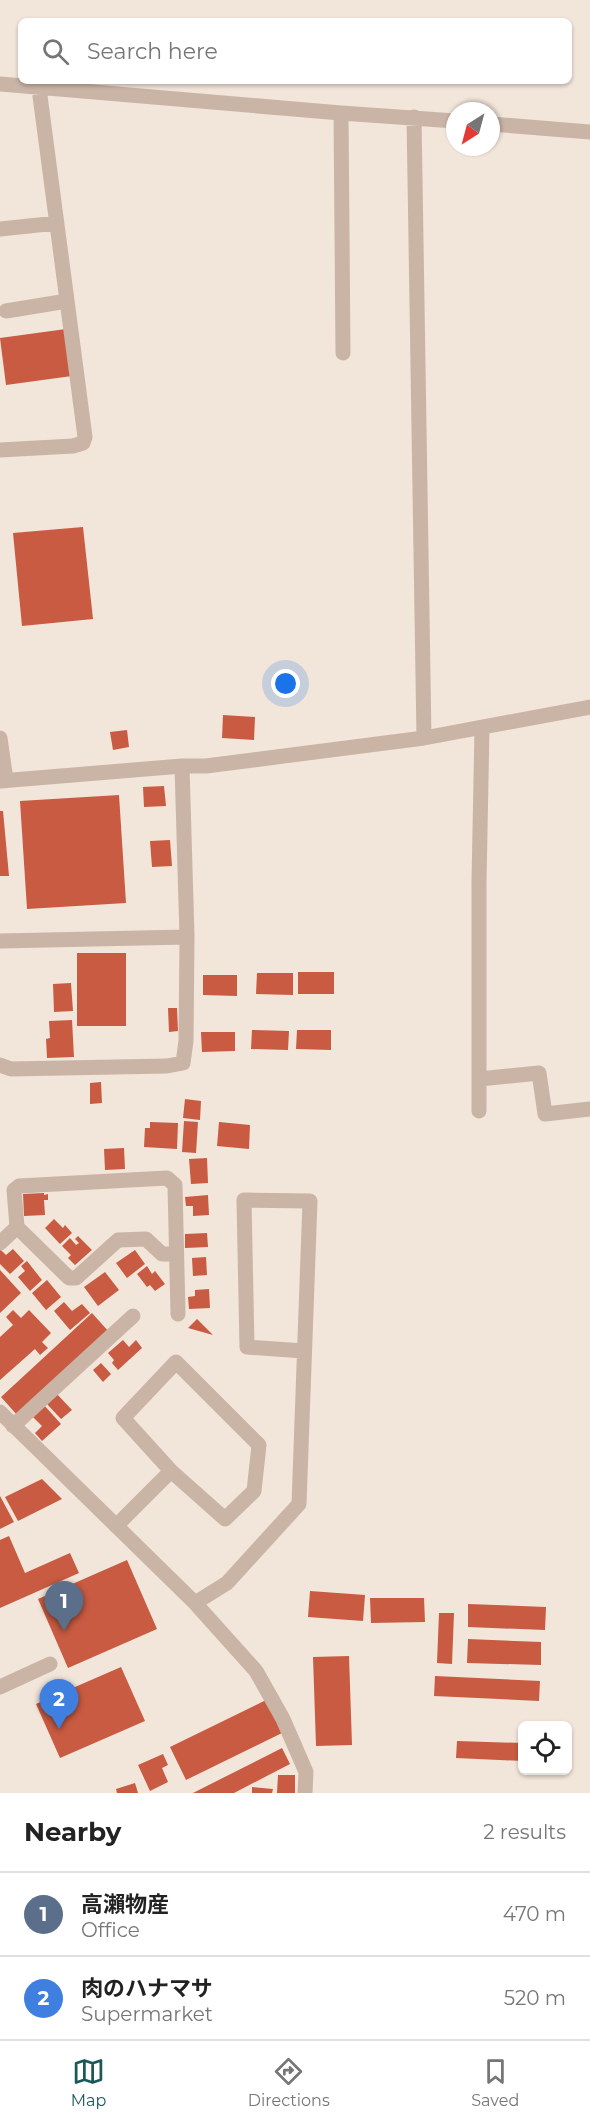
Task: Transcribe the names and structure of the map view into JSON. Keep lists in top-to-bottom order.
{
  "north": "bottom left",
  "page": {
    "search": "Search here",
    "pins": ["1", "2"],
    "heading": ["Nearby", "2 results"],
    "list": [
      {
        "mark": "1",
        "name": "高瀨物産",
        "note": "Office",
        "value": "470 m"
      },
      {
        "mark": "2",
        "name": "肉のハナマサ",
        "note": "Supermarket",
        "value": "520 m"
      }
    ],
    "nav": ["Map", "Directions", "Saved"]
  }
}
